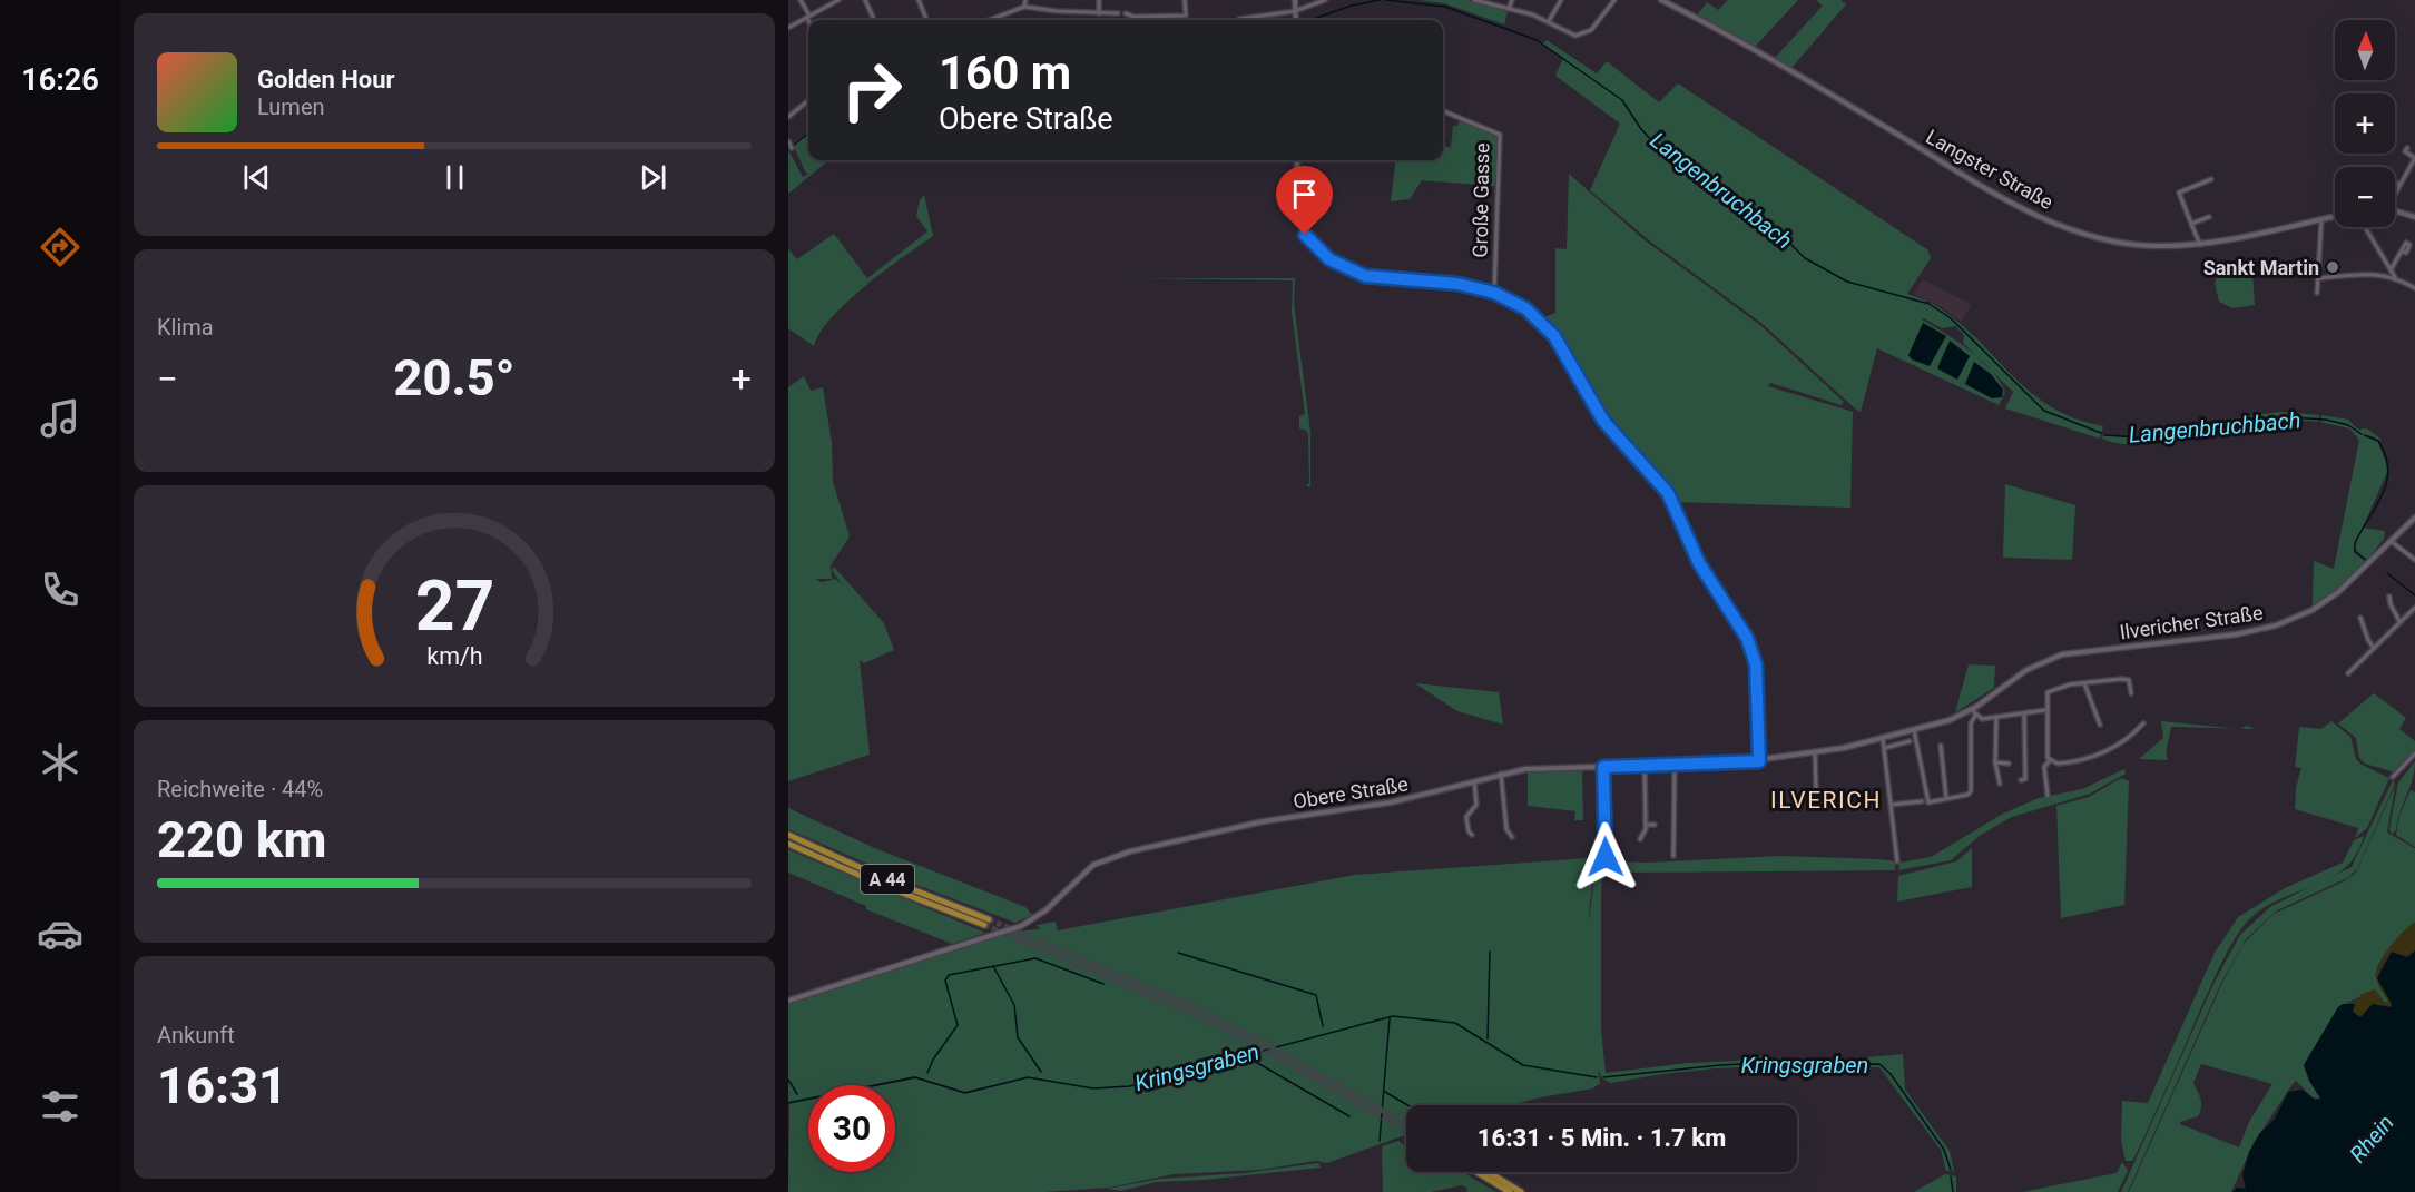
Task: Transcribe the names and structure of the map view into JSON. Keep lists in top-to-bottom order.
{
  "streets": {
    "highway": ["A 44"],
    "street": [
      "Langster Straße",
      "Große Gasse",
      "Ilvericher Straße",
      "Obere Straße"
    ]
  },
  "crossings": [
    ["Ilvericher Straße", "Obere Straße"]
  ],
  "districts": ["ILVERICH"],
  "water": ["Langenbruchbach", "Kringsgraben", "Rhein"],
  "places": ["Sankt Martin"],
  "north": "top",
  "page": {
    "tabs": "16:26",
    "map_buttons": ["+", "−"],
    "turn": ["160 m", "Obere Straße"],
    "song": ["Golden Hour", "Lumen"],
    "tile": [
      "Klima",
      ["Reichweite · 44%", "220 km"],
      ["Ankunft", "16:31"]
    ],
    "heat": ["−", "20.5°", "+"],
    "limit": "30",
    "trip": "16:31 · 5 Min. · 1.7 km",
    "gauge": ["27", "km/h"]
  }
}
